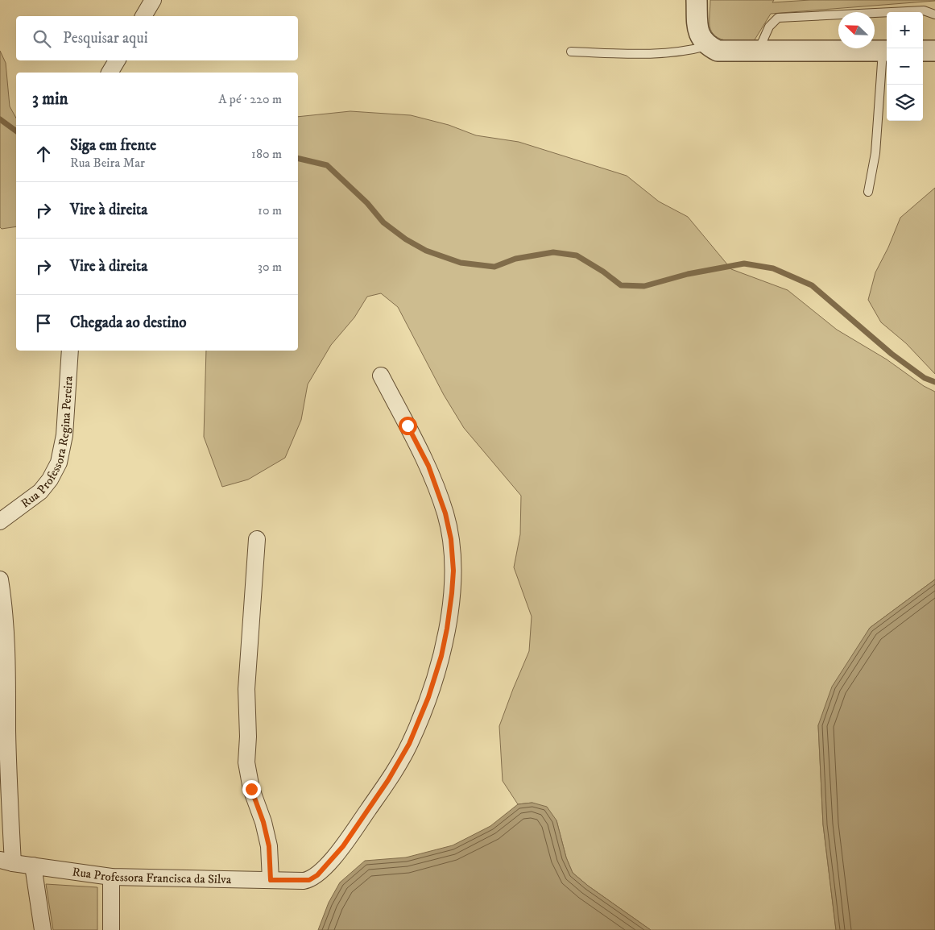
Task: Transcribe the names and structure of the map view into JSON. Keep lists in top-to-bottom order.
{
  "streets": {
    "street": ["Rua Professora Regina Pereira", "Rua Professora Francisca da Silva"]
  },
  "north": "top left",
  "page": {
    "map_buttons": ["+", "−"],
    "search": "Pesquisar aqui",
    "heading": ["3 min", "A pé · 220 m"],
    "list": [
      ["Siga em frente", "Rua Beira Mar", "180 m"],
      ["Vire à direita", "10 m"],
      ["Vire à direita", "30 m"],
      "Chegada ao destino"
    ]
  }
}
